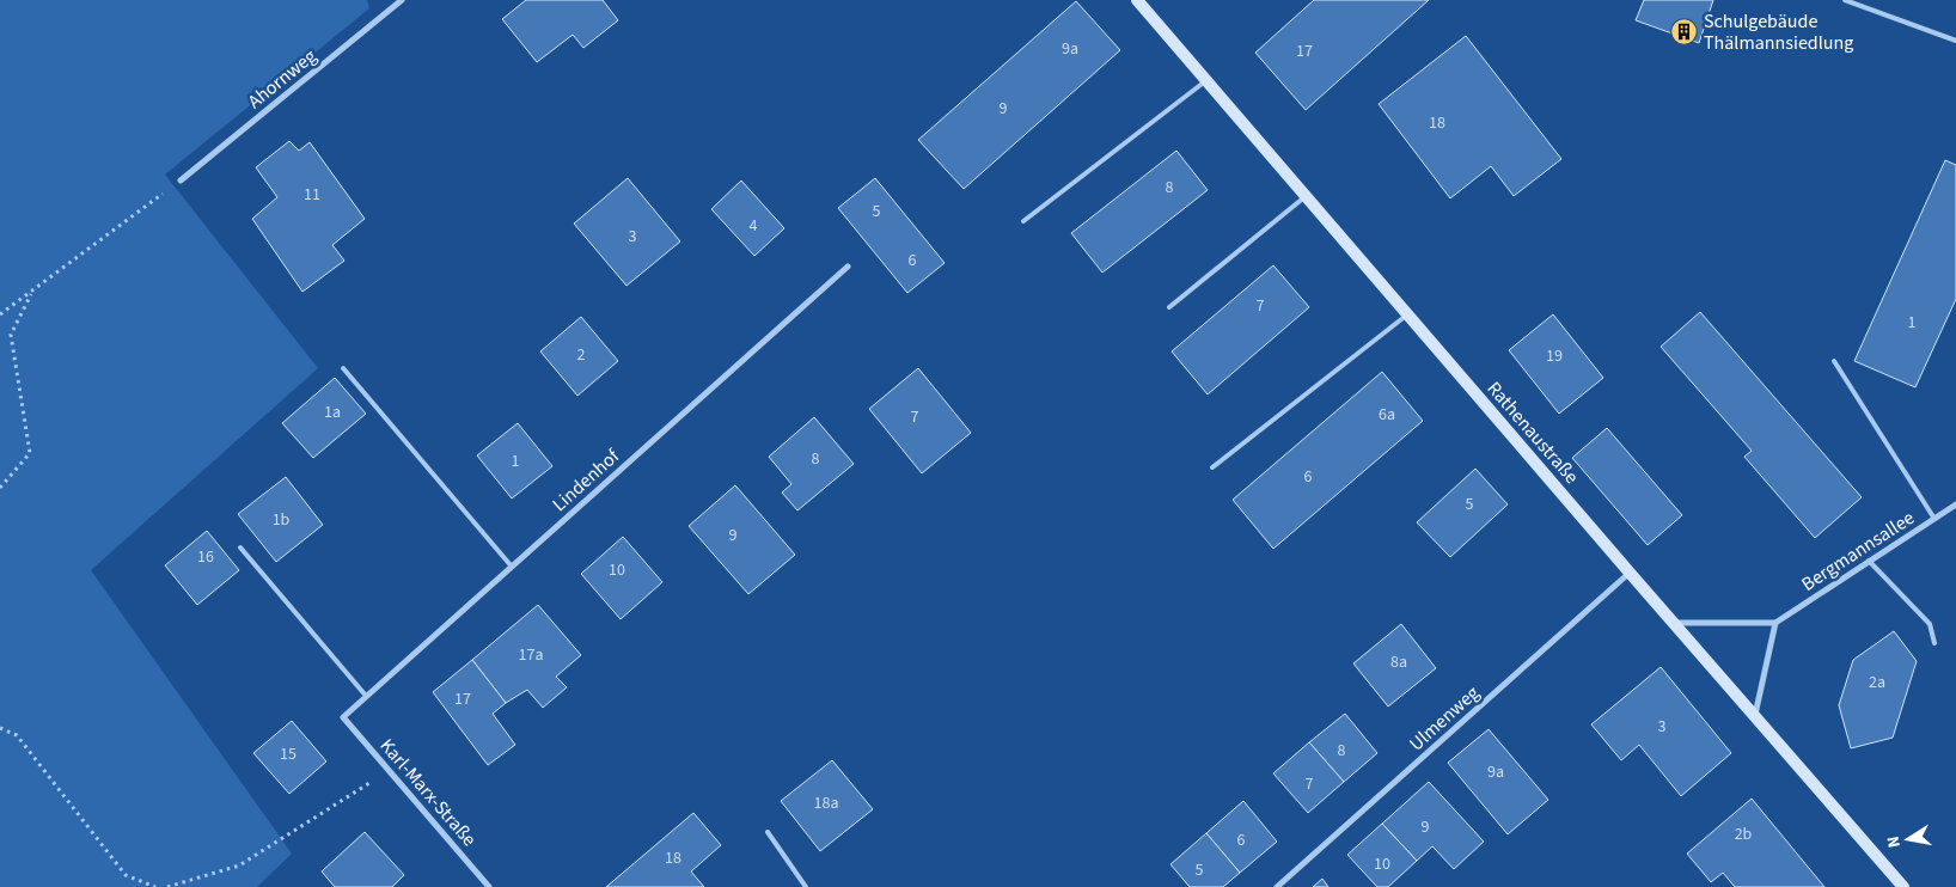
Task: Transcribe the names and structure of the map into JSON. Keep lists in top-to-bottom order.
{
  "streets": {
    "main road": ["Rathenaustraße"],
    "street": [
      "Ahornweg",
      "Lindenhof",
      "Bergmannsallee",
      "Ulmenweg",
      "Karl-Marx-Straße"
    ]
  },
  "crossings": [
    ["Rathenaustraße", "Ulmenweg"],
    ["Lindenhof", "Karl-Marx-Straße"]
  ],
  "places": {
    "building": ["Schulgebäude Thälmannsiedlung"]
  },
  "house_numbers": [
    "9a",
    "17",
    "9",
    "18",
    "8",
    "11",
    "5",
    "4",
    "3",
    "6",
    "7",
    "1",
    "2",
    "19",
    "1a",
    "6a",
    "7",
    "8",
    "1",
    "6",
    "5",
    "1b",
    "9",
    "16",
    "10",
    "17a",
    "8a",
    "2a",
    "17",
    "3",
    "8",
    "15",
    "9a",
    "7",
    "18a",
    "9",
    "2b",
    "6",
    "18",
    "10",
    "5"
  ],
  "north": "left"
}
